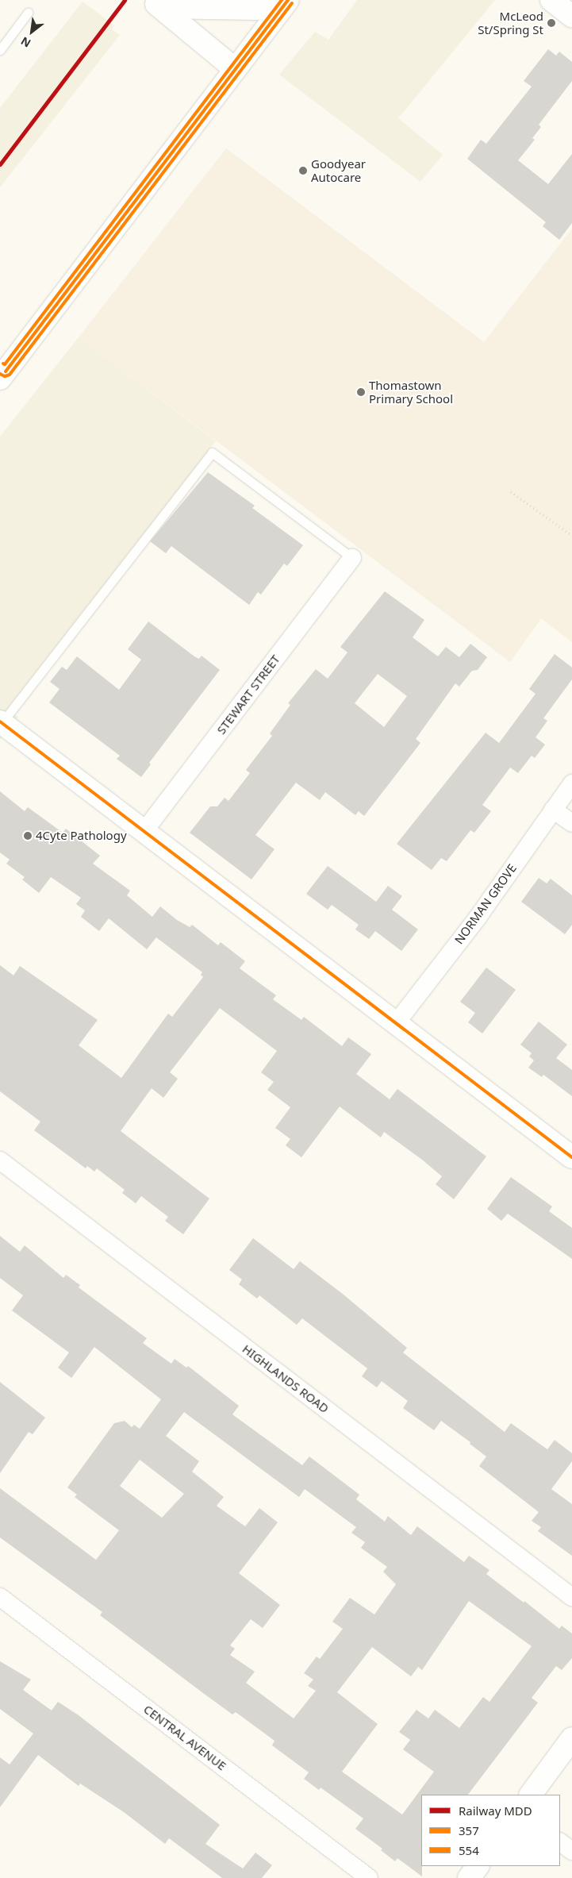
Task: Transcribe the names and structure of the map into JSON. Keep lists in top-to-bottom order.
{
  "streets": {
    "street": [
      "STEWART STREET",
      "NORMAN GROVE",
      "HIGHLANDS ROAD",
      "CENTRAL AVENUE"
    ]
  },
  "places": [
    "McLeod St/Spring St",
    "Goodyear Autocare",
    "Thomastown Primary School",
    "4Cyte Pathology"
  ],
  "lines": ["rail line MDD", "transit line 357", "transit line 554"],
  "legend": ["Railway MDD", "357", "554"],
  "north": "bottom left"
}
